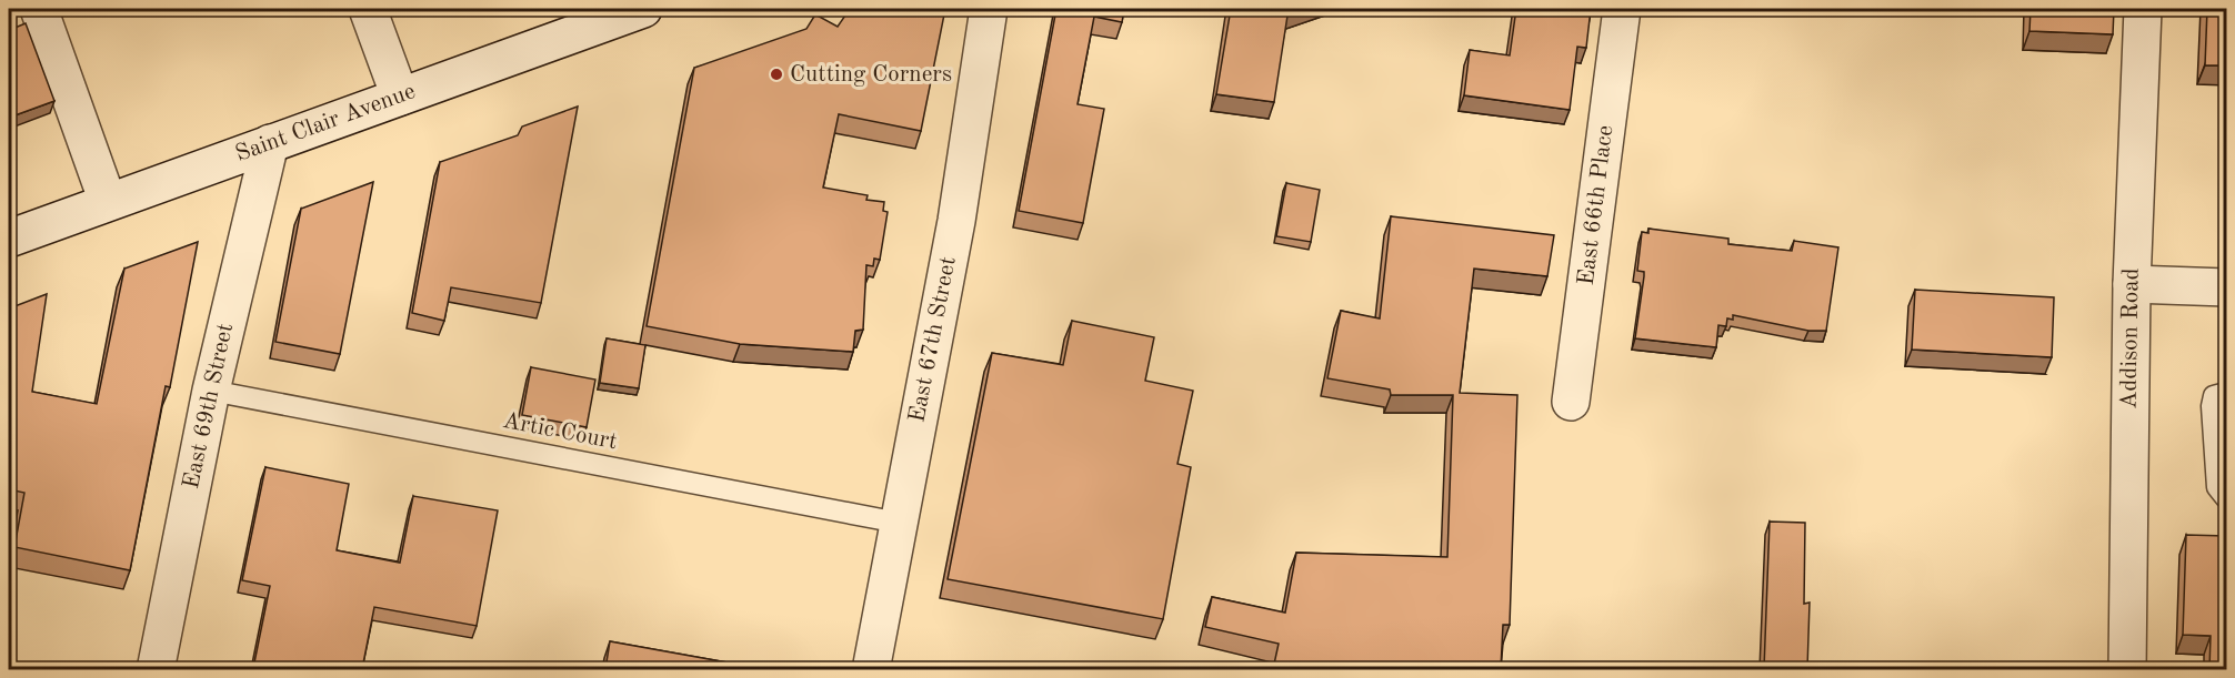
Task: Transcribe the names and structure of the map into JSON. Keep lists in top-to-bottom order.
{
  "streets": {
    "street": [
      "Saint Clair Avenue",
      "East 66th Place",
      "Addison Road",
      "East 67th Street",
      "East 69th Street"
    ],
    "lane": ["Artic Court"]
  },
  "crossings": [
    ["Saint Clair Avenue", "East 69th Street"],
    ["East 67th Street", "Artic Court"],
    ["East 69th Street", "Artic Court"]
  ],
  "places": ["Cutting Corners"]
}
